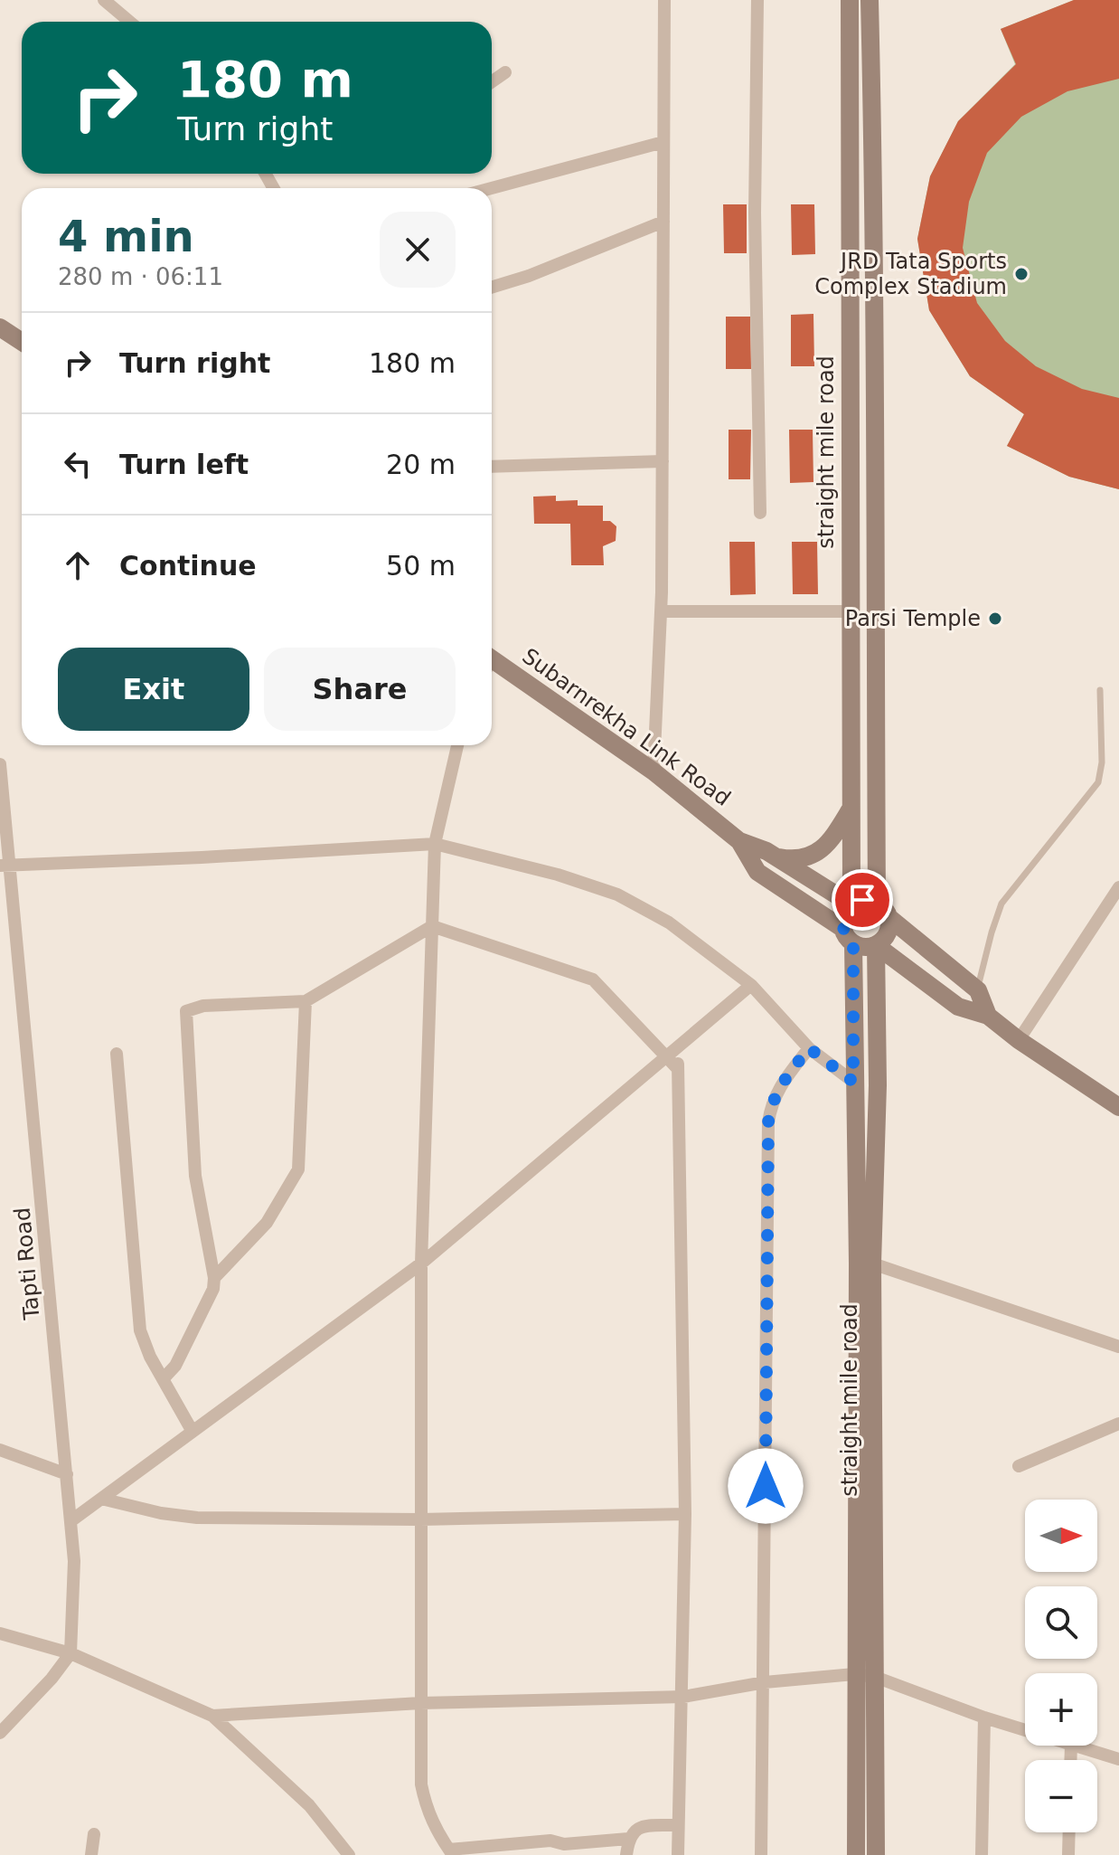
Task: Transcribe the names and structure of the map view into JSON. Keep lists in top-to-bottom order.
{
  "streets": {
    "street": ["straight mile road", "Subarnrekha Link Road", "Tapti Road"]
  },
  "crossings": [
    ["straight mile road", "Subarnrekha Link Road"]
  ],
  "places": ["JRD Tata Sports Complex Stadium", "Parsi Temple"],
  "north": "right",
  "page": {
    "turn": ["180 m", "Turn right"],
    "heading": ["4 min", "280 m · 06:11"],
    "list": [
      {
        "name": "Turn right",
        "value": "180 m"
      },
      {
        "name": "Turn left",
        "value": "20 m"
      },
      {
        "name": "Continue",
        "value": "50 m"
      }
    ],
    "buttons": ["Exit", "Share"],
    "map_buttons": ["+", "−"]
  }
}
